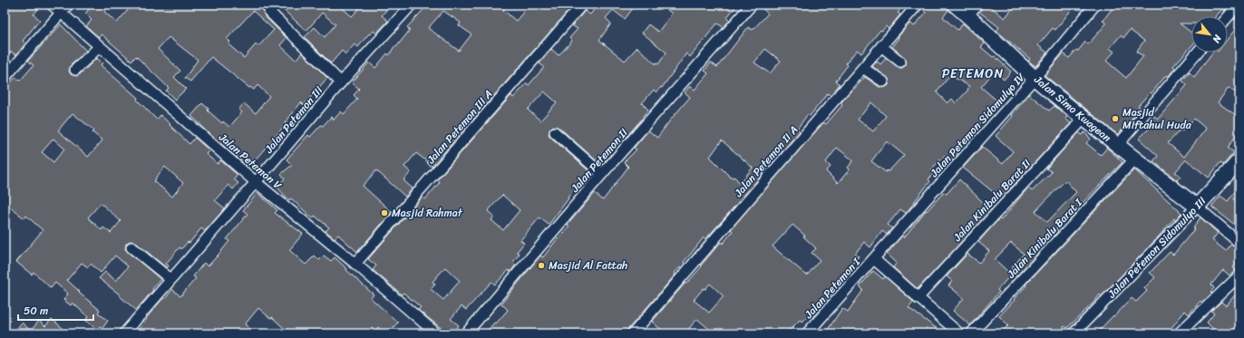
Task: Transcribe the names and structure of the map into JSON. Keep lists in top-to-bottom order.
{
  "streets": {
    "street": [
      "Jalan Simo Kwagean",
      "Jalan Petemon III",
      "Jalan Petemon Sidomulyo IV",
      "Jalan Petemon III A",
      "Jalan Petemon II",
      "Jalan Petemon V",
      "Jalan Petemon II A",
      "Jalan Kinibalu Barat II",
      "Jalan Kinibalu Barat I",
      "Jalan Petemon Sidomulyo III",
      "Jalan Petemon I"
    ]
  },
  "crossings": [
    ["Jalan Simo Kwagean", "Jalan Petemon Sidomulyo IV"],
    ["Jalan Simo Kwagean", "Jalan Kinibalu Barat II"],
    ["Jalan Simo Kwagean", "Jalan Kinibalu Barat I"],
    ["Jalan Simo Kwagean", "Jalan Petemon Sidomulyo III"],
    ["Jalan Petemon III", "Jalan Petemon V"],
    ["Jalan Petemon Sidomulyo IV", "Jalan Petemon I"],
    ["Jalan Petemon III A", "Jalan Petemon V"]
  ],
  "districts": ["PETEMON"],
  "places": ["Masjid Miftahul Huda", "Masjid Rahmat", "Masjid Al Fattah"],
  "scale_bar": "50 m",
  "north": "bottom right"
}
